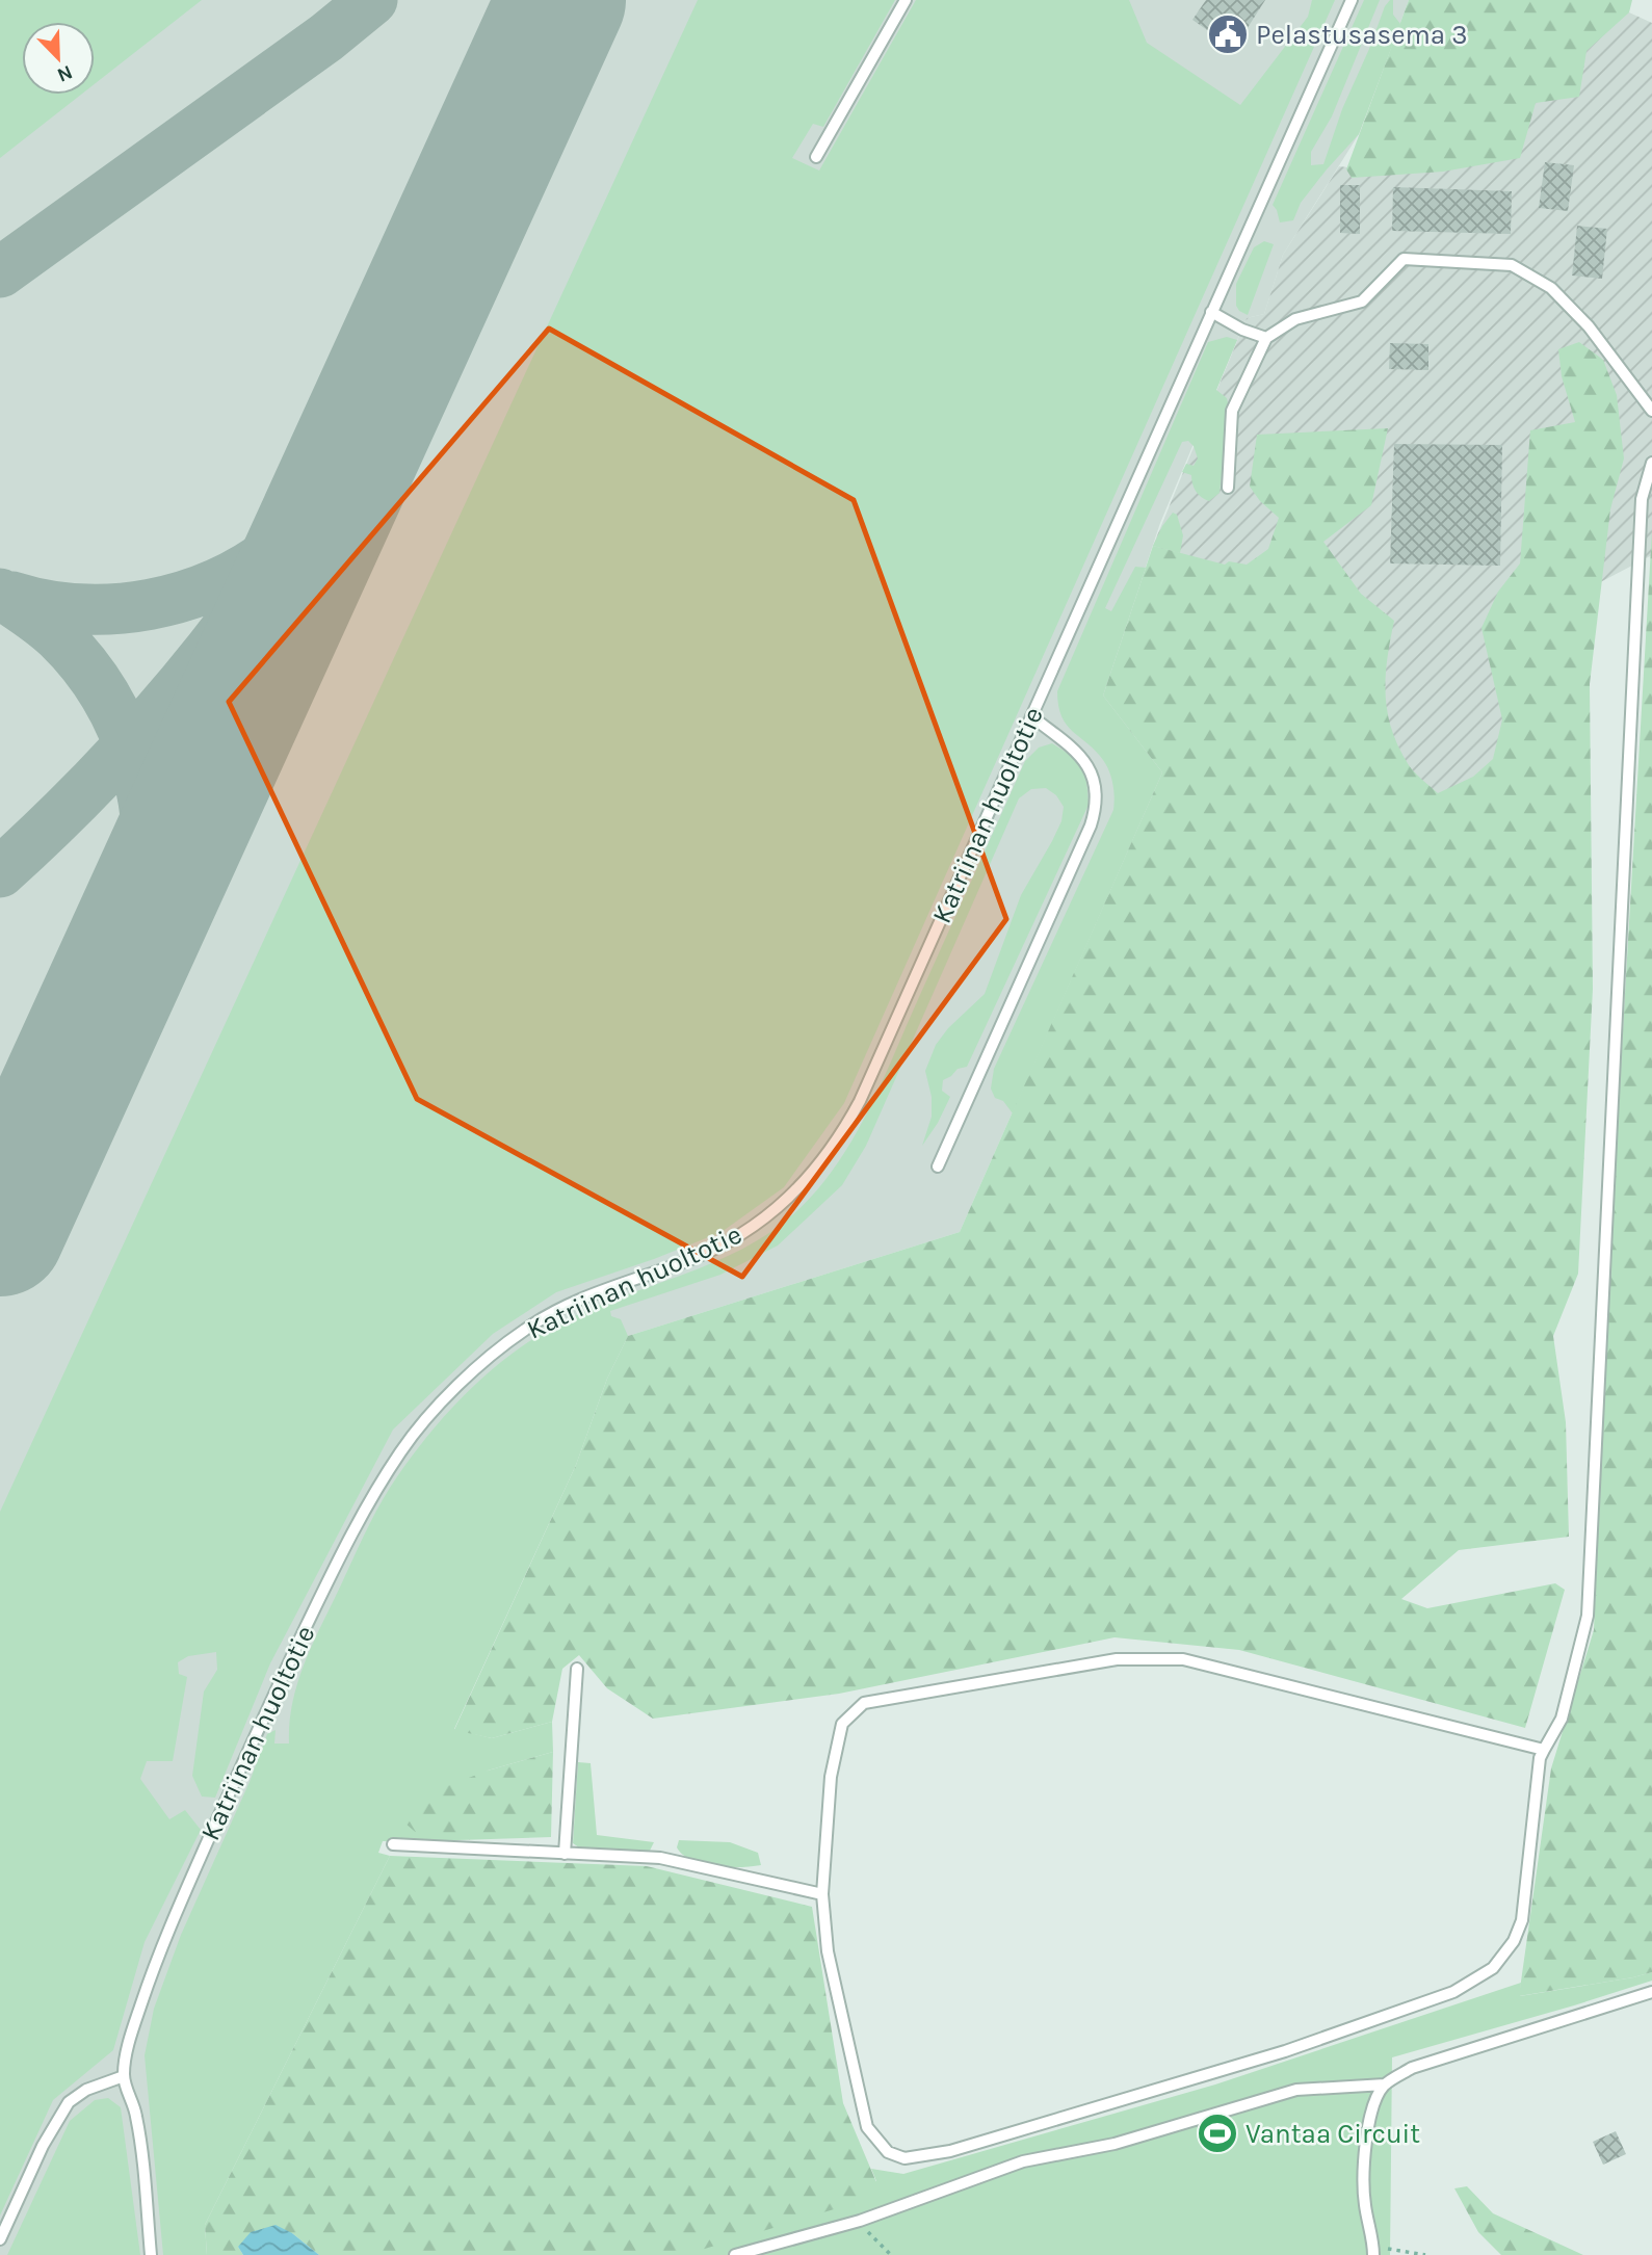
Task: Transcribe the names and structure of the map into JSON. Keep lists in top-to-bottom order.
{
  "streets": {
    "lane": ["Katriinan huoltotie"]
  },
  "places": {
    "public building": ["Pelastusasema 3"],
    "sports": ["Vantaa Circuit"]
  },
  "north": "bottom right"
}
